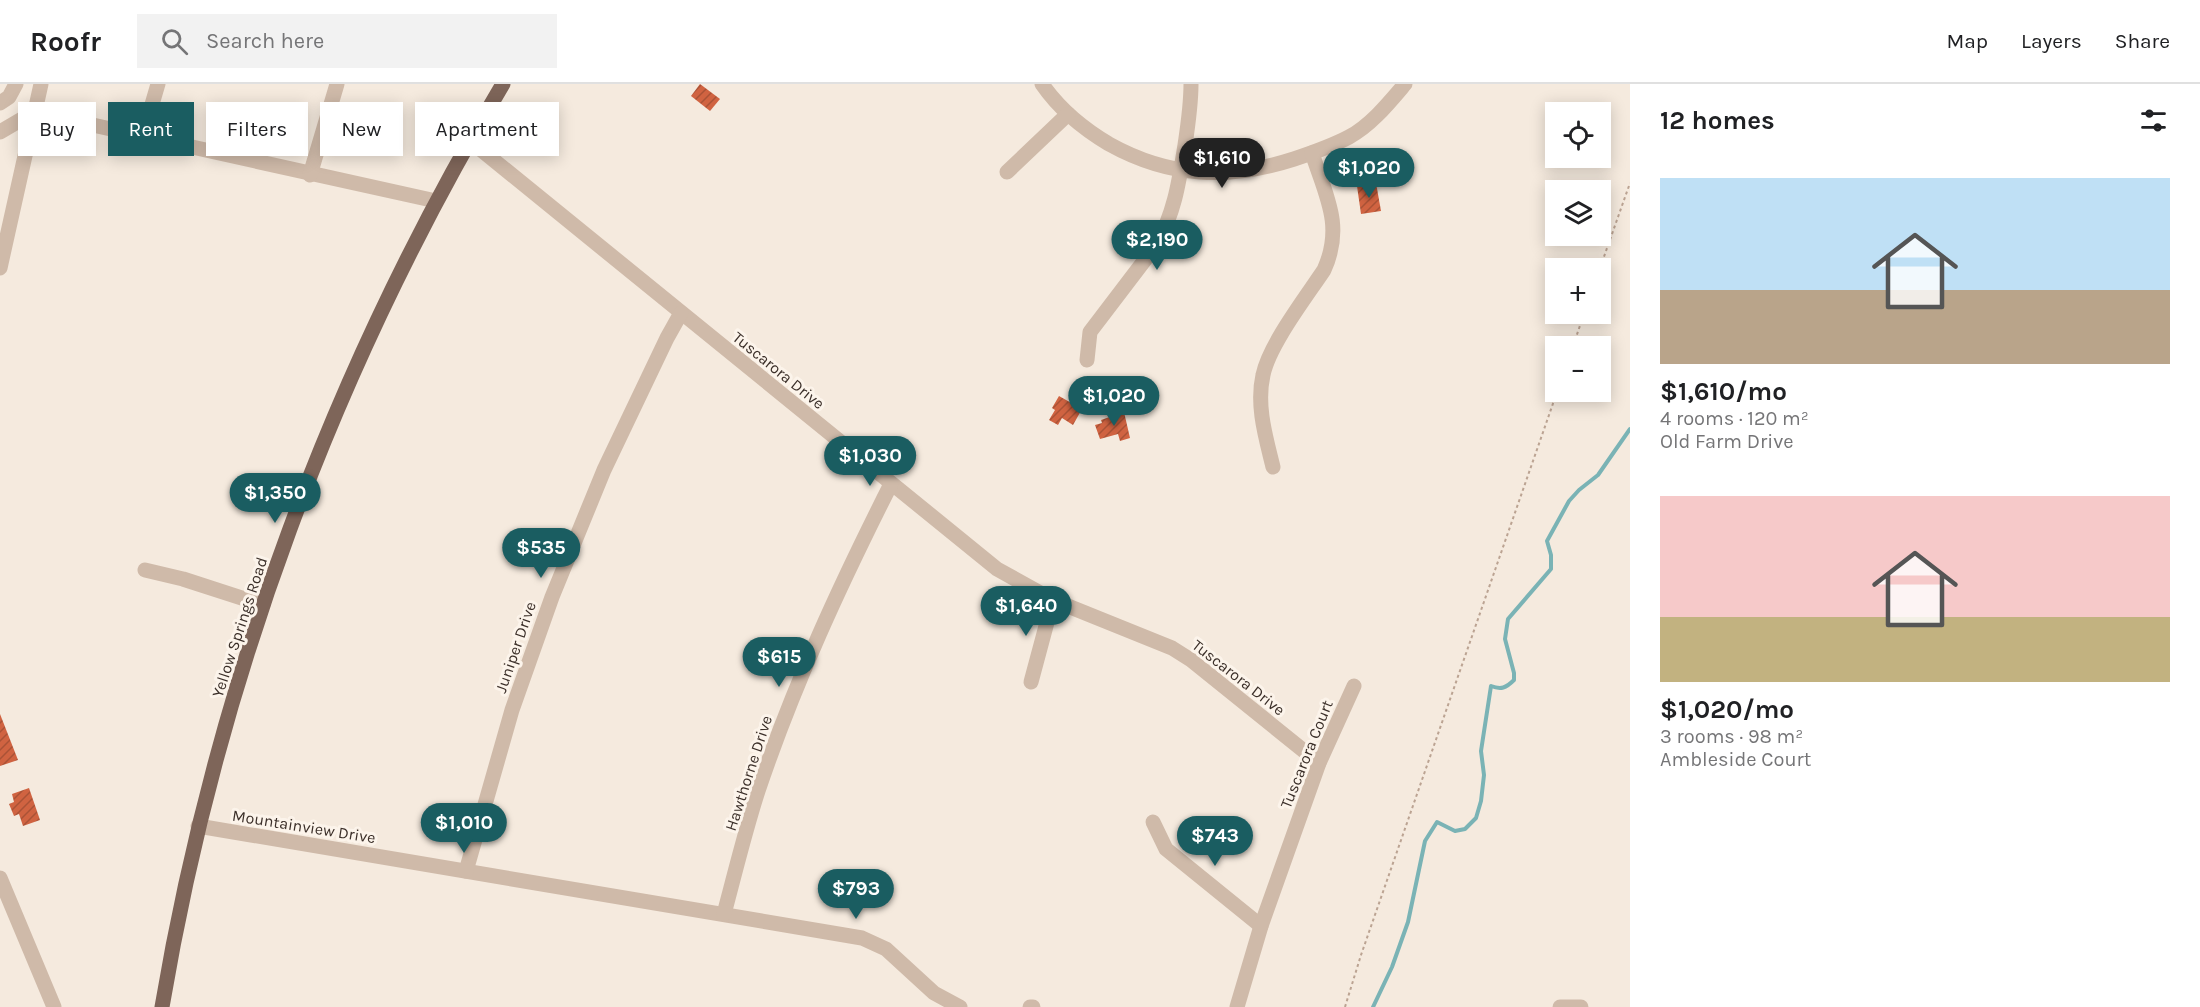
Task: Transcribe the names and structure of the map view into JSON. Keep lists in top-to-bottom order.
{
  "streets": {
    "main road": ["Yellow Springs Road"],
    "street": [
      "Tuscarora Drive",
      "Juniper Drive",
      "Tuscarora Court",
      "Hawthorne Drive",
      "Mountainview Drive"
    ]
  },
  "crossings": [
    ["Tuscarora Drive", "Juniper Drive"],
    ["Tuscarora Drive", "Tuscarora Court"],
    ["Tuscarora Drive", "Hawthorne Drive"],
    ["Yellow Springs Road", "Mountainview Drive"],
    ["Juniper Drive", "Mountainview Drive"],
    ["Hawthorne Drive", "Mountainview Drive"]
  ],
  "page": {
    "header": "Roofr",
    "search": "Search here",
    "nav": ["Map", "Layers", "Share"],
    "heading": "12 homes",
    "map_buttons": ["+", "−"],
    "chip": [
      "Buy",
      "Rent",
      "Filters",
      "New",
      "Apartment"
    ],
    "price": [
      "$1,610",
      "$1,020",
      "$2,190",
      "$1,020",
      "$1,030",
      "$1,350",
      "$535",
      "$1,640",
      "$615",
      "$1,010",
      "$743",
      "$793"
    ],
    "list": [
      {
        "name": "$1,610/mo",
        "note": "4 rooms · 120 m² · Old Farm Drive"
      },
      {
        "name": "$1,020/mo",
        "note": "3 rooms · 98 m² · Ambleside Court"
      }
    ]
  }
}
